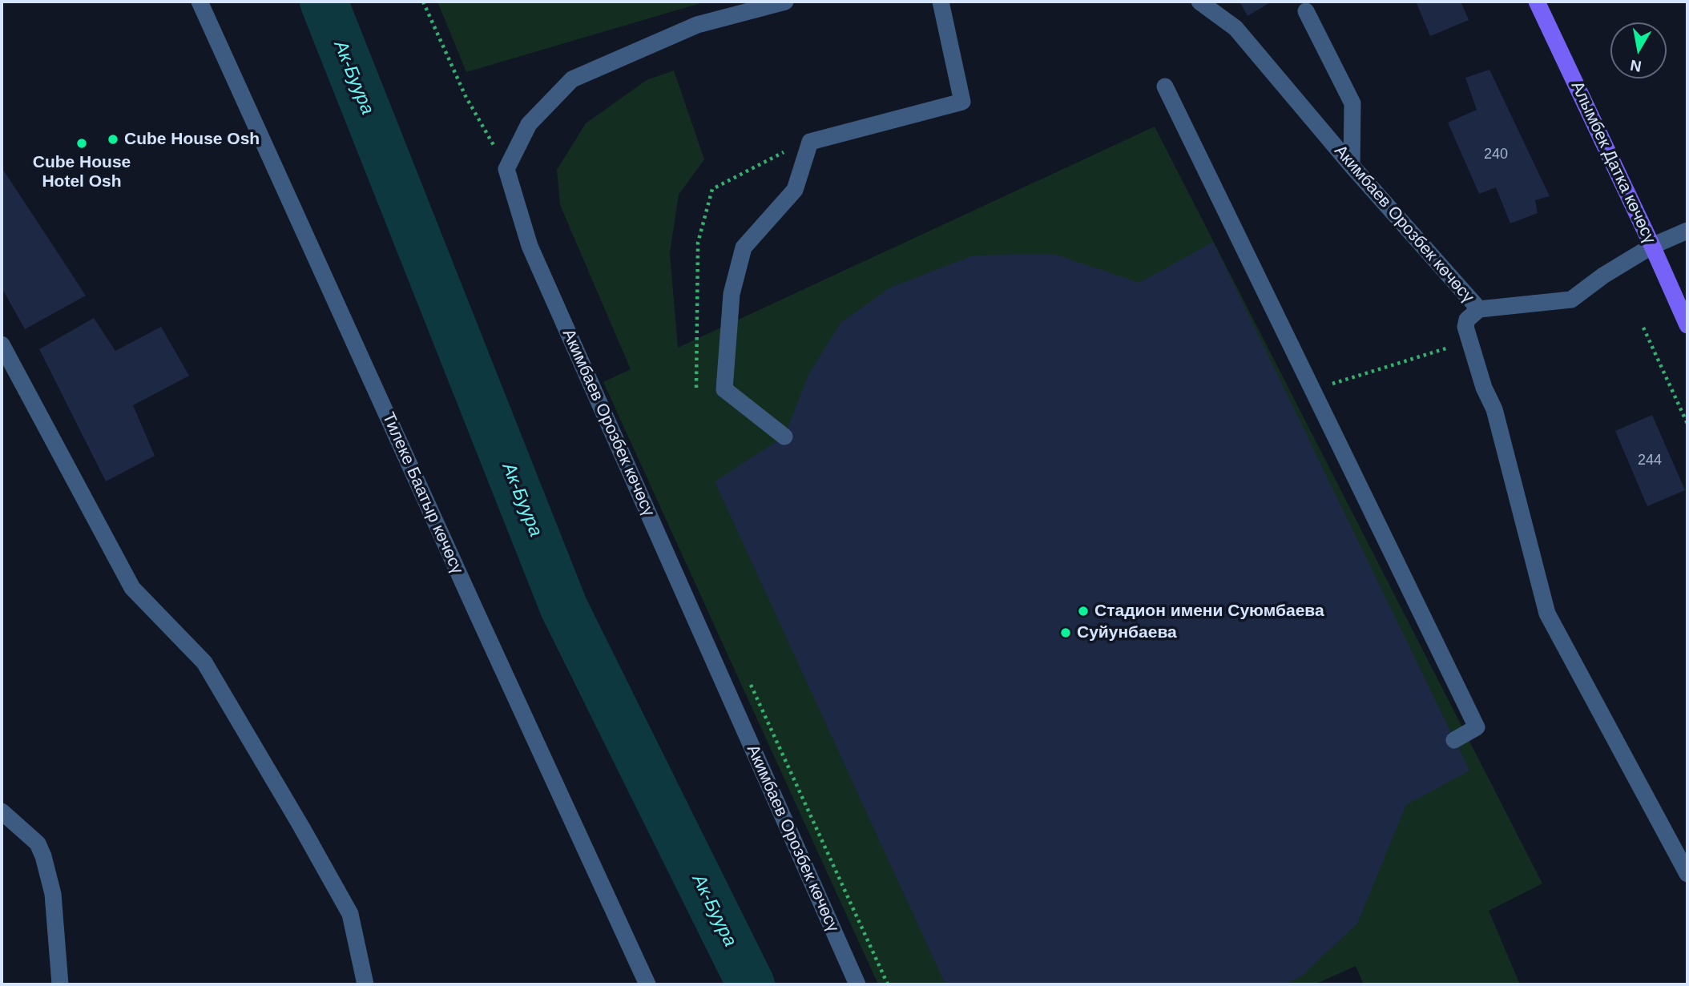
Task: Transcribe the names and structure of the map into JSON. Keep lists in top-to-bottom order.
{
  "streets": {
    "main road": ["Алымбек Датка көчөсү"],
    "street": ["Акимбаев Орозбек көчөсү", "Тилеке Баатыр көчөсү"]
  },
  "crossings": [
    ["Алымбек Датка көчөсү", "Акимбаев Орозбек көчөсү"]
  ],
  "water": ["Ак-Буура"],
  "places": [
    "Cube House Osh",
    "Cube House Hotel Osh",
    "Стадион имени Суюмбаева",
    "Суйунбаева"
  ],
  "house_numbers": ["240", "244"],
  "north": "bottom"
}
